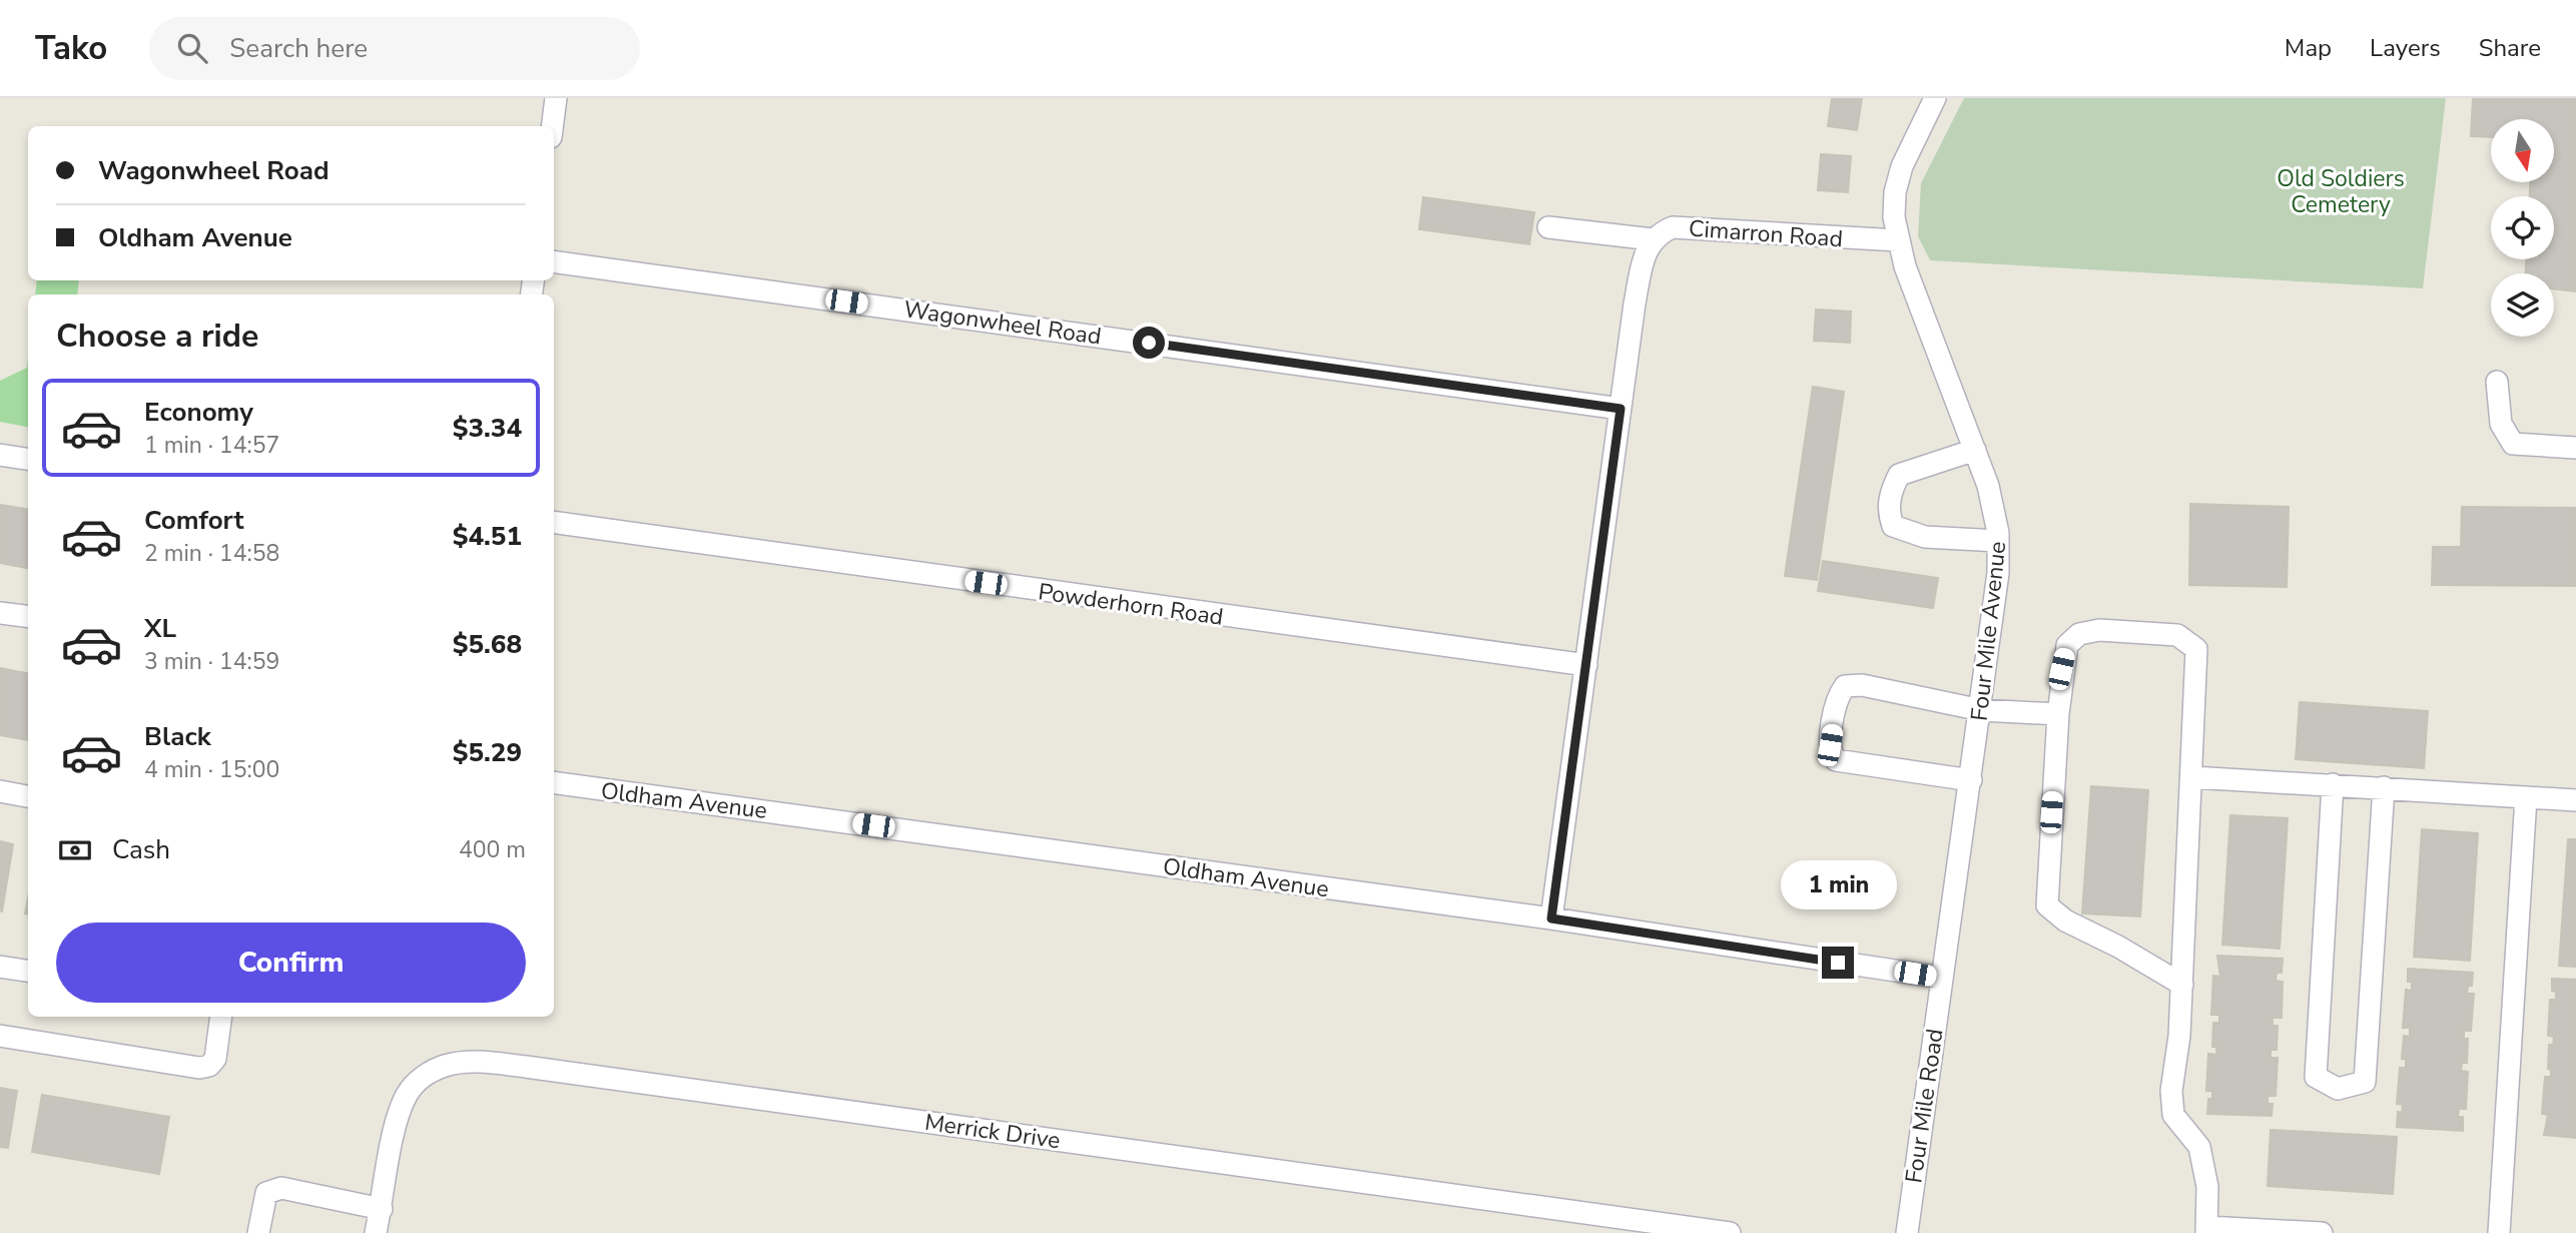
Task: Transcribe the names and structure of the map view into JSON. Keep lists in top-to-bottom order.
{
  "streets": {
    "street": [
      "Cimarron Road",
      "Wagonwheel Road",
      "Powderhorn Road",
      "Four Mile Avenue",
      "Oldham Avenue",
      "Four Mile Road",
      "Merrick Drive"
    ]
  },
  "crossings": [
    ["Cimarron Road", "Four Mile Avenue"],
    ["Four Mile Avenue", "Oldham Avenue"],
    ["Four Mile Avenue", "Four Mile Road"],
    ["Oldham Avenue", "Four Mile Road"]
  ],
  "parks": ["Old Soldiers Cemetery"],
  "north": "bottom",
  "page": {
    "header": "Tako",
    "search": "Search here",
    "nav": ["Map", "Layers", "Share"],
    "banner": ["Wagonwheel Road", "Oldham Avenue"],
    "heading": "Choose a ride",
    "list": [
      {
        "name": "Economy",
        "note": "1 min · 14:57",
        "value": "$3.34"
      },
      {
        "name": "Comfort",
        "note": "2 min · 14:58",
        "value": "$4.51"
      },
      {
        "name": "XL",
        "note": "3 min · 14:59",
        "value": "$5.68"
      },
      {
        "name": "Black",
        "note": "4 min · 15:00",
        "value": "$5.29"
      }
    ],
    "pay": ["Cash", "400 m"],
    "bubble": "1 min",
    "buttons": "Confirm"
  }
}
